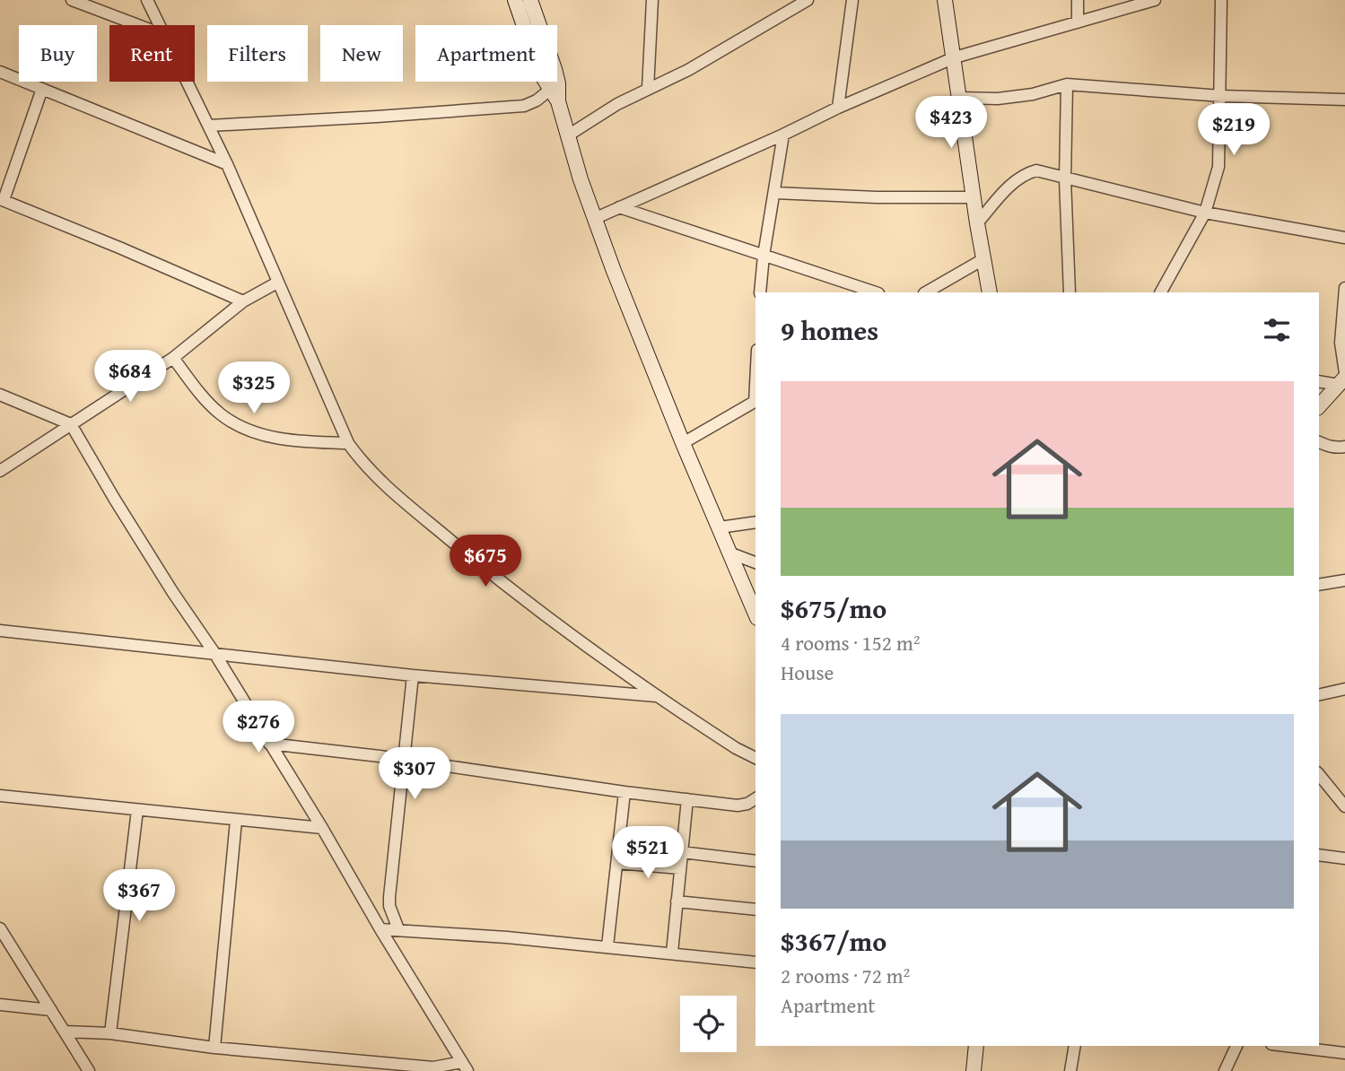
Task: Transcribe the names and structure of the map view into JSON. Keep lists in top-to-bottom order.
{
  "page": {
    "chip": [
      "Buy",
      "Rent",
      "Filters",
      "New",
      "Apartment"
    ],
    "price": [
      "$423",
      "$219",
      "$684",
      "$325",
      "$675",
      "$276",
      "$307",
      "$521",
      "$367"
    ],
    "heading": "9 homes",
    "list": [
      {
        "name": "$675/mo",
        "note": "4 rooms · 152 m² · House"
      },
      {
        "name": "$367/mo",
        "note": "2 rooms · 72 m² · Apartment"
      }
    ]
  }
}
